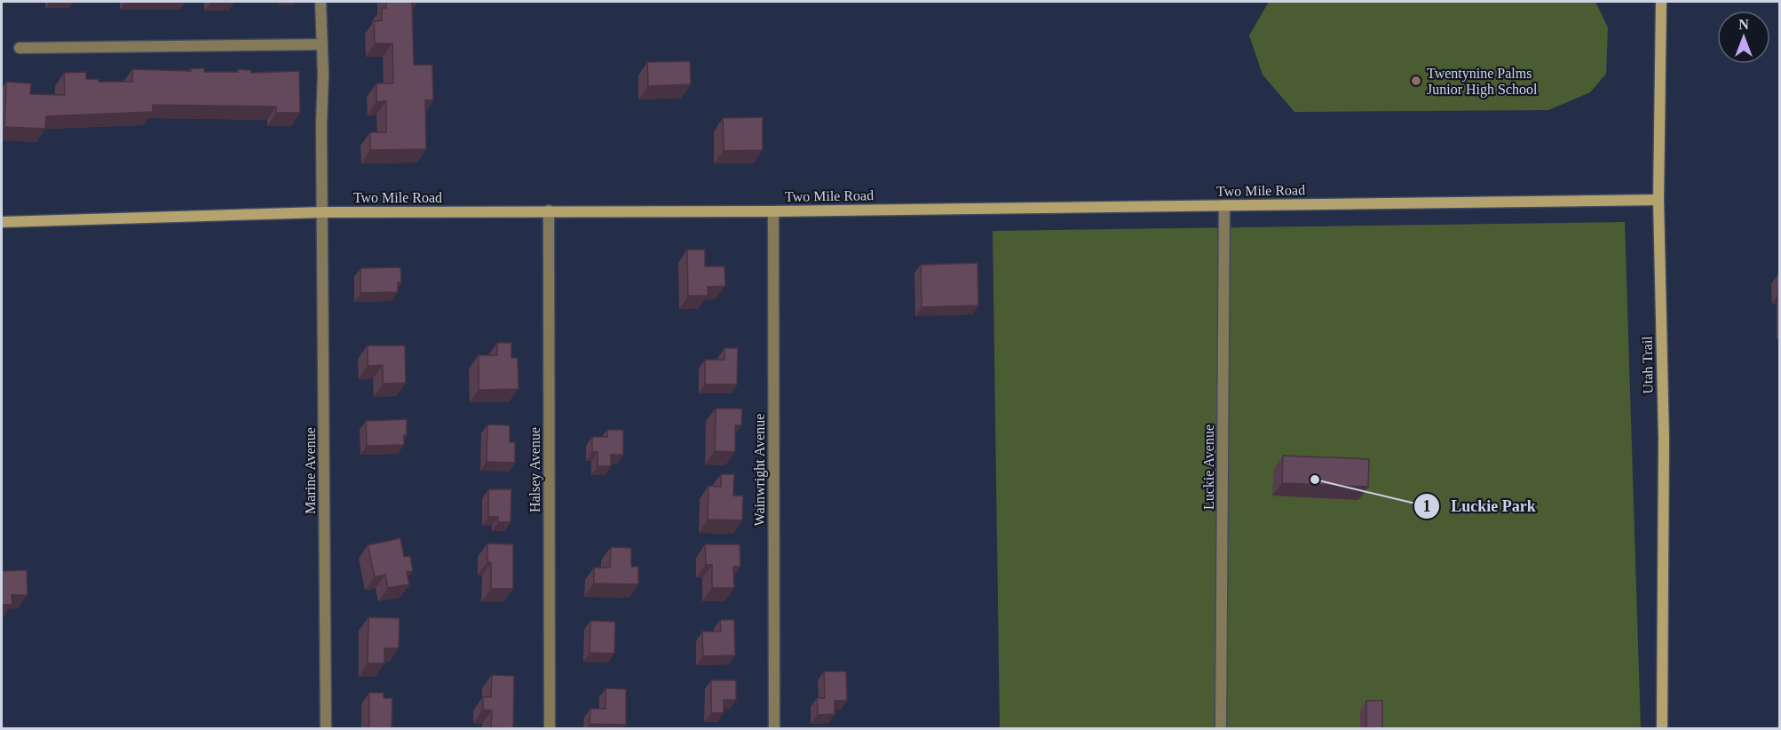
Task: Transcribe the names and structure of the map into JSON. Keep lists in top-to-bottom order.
{
  "streets": {
    "street": [
      "Two Mile Road",
      "Utah Trail",
      "Luckie Avenue",
      "Halsey Avenue",
      "Wainwright Avenue",
      "Marine Avenue"
    ]
  },
  "crossings": [
    ["Two Mile Road", "Utah Trail"],
    ["Two Mile Road", "Luckie Avenue"],
    ["Two Mile Road", "Halsey Avenue"],
    ["Two Mile Road", "Wainwright Avenue"],
    ["Two Mile Road", "Marine Avenue"]
  ],
  "places": ["Twentynine Palms Junior High School", "Luckie Park"],
  "north": "top"
}
